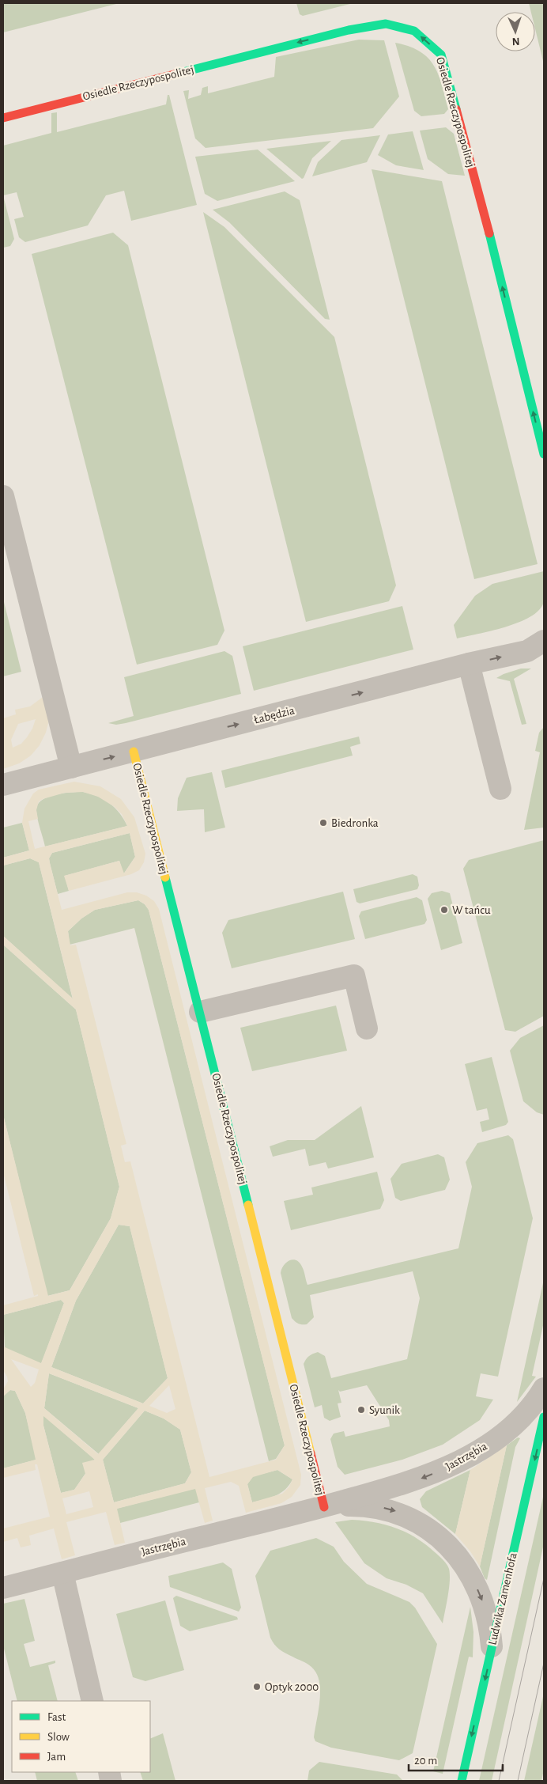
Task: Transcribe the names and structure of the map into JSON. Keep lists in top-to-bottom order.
{
  "streets": {
    "street": [
      "Osiedle Rzeczypospolitej",
      "Łabędzia",
      "Jastrzębia",
      "Ludwika Zamenhofa"
    ]
  },
  "crossings": [
    ["Osiedle Rzeczypospolitej", "Łabędzia"],
    ["Osiedle Rzeczypospolitej", "Jastrzębia"],
    ["Jastrzębia", "Ludwika Zamenhofa"]
  ],
  "one_way": ["Łabędzia", "Ludwika Zamenhofa"],
  "places": [
    "Biedronka",
    "W tańcu",
    "Syunik",
    "Optyk 2000"
  ],
  "legend": ["Fast", "Slow", "Jam"],
  "scale_bar": "20 m",
  "north": "bottom"
}
